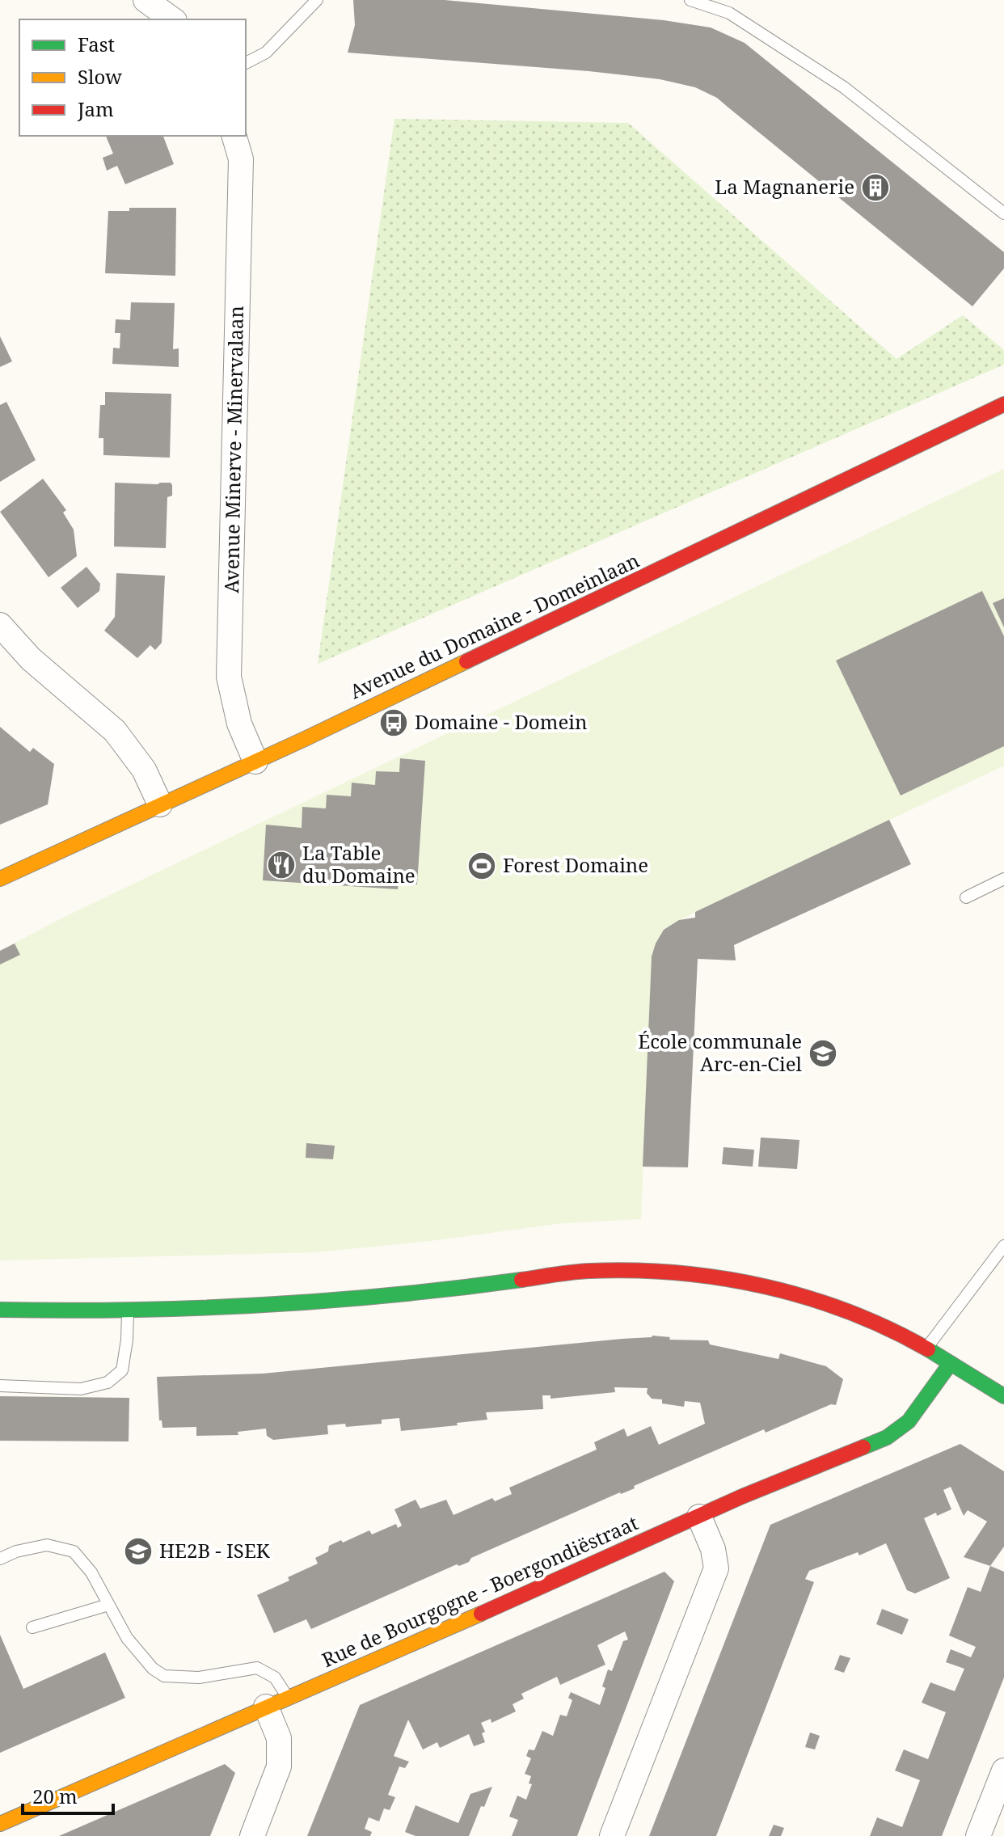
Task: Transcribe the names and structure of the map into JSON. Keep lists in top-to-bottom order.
{
  "streets": {
    "street": ["Avenue Minerve - Minervalaan", "Avenue du Domaine - Domeinlaan", "Rue de Bourgogne - Boergondiëstraat"]
  },
  "crossings": [
    ["Avenue Minerve - Minervalaan", "Avenue du Domaine - Domeinlaan"]
  ],
  "places": {
    "building": ["La Magnanerie"],
    "bus stop": ["Domaine - Domein"],
    "restaurant": ["La Table du Domaine"],
    "sports": ["Forest Domaine"],
    "school or university": ["École communale Arc-en-Ciel", "HE2B - ISEK"]
  },
  "legend": ["Fast", "Slow", "Jam"],
  "scale_bar": "20 m"
}
